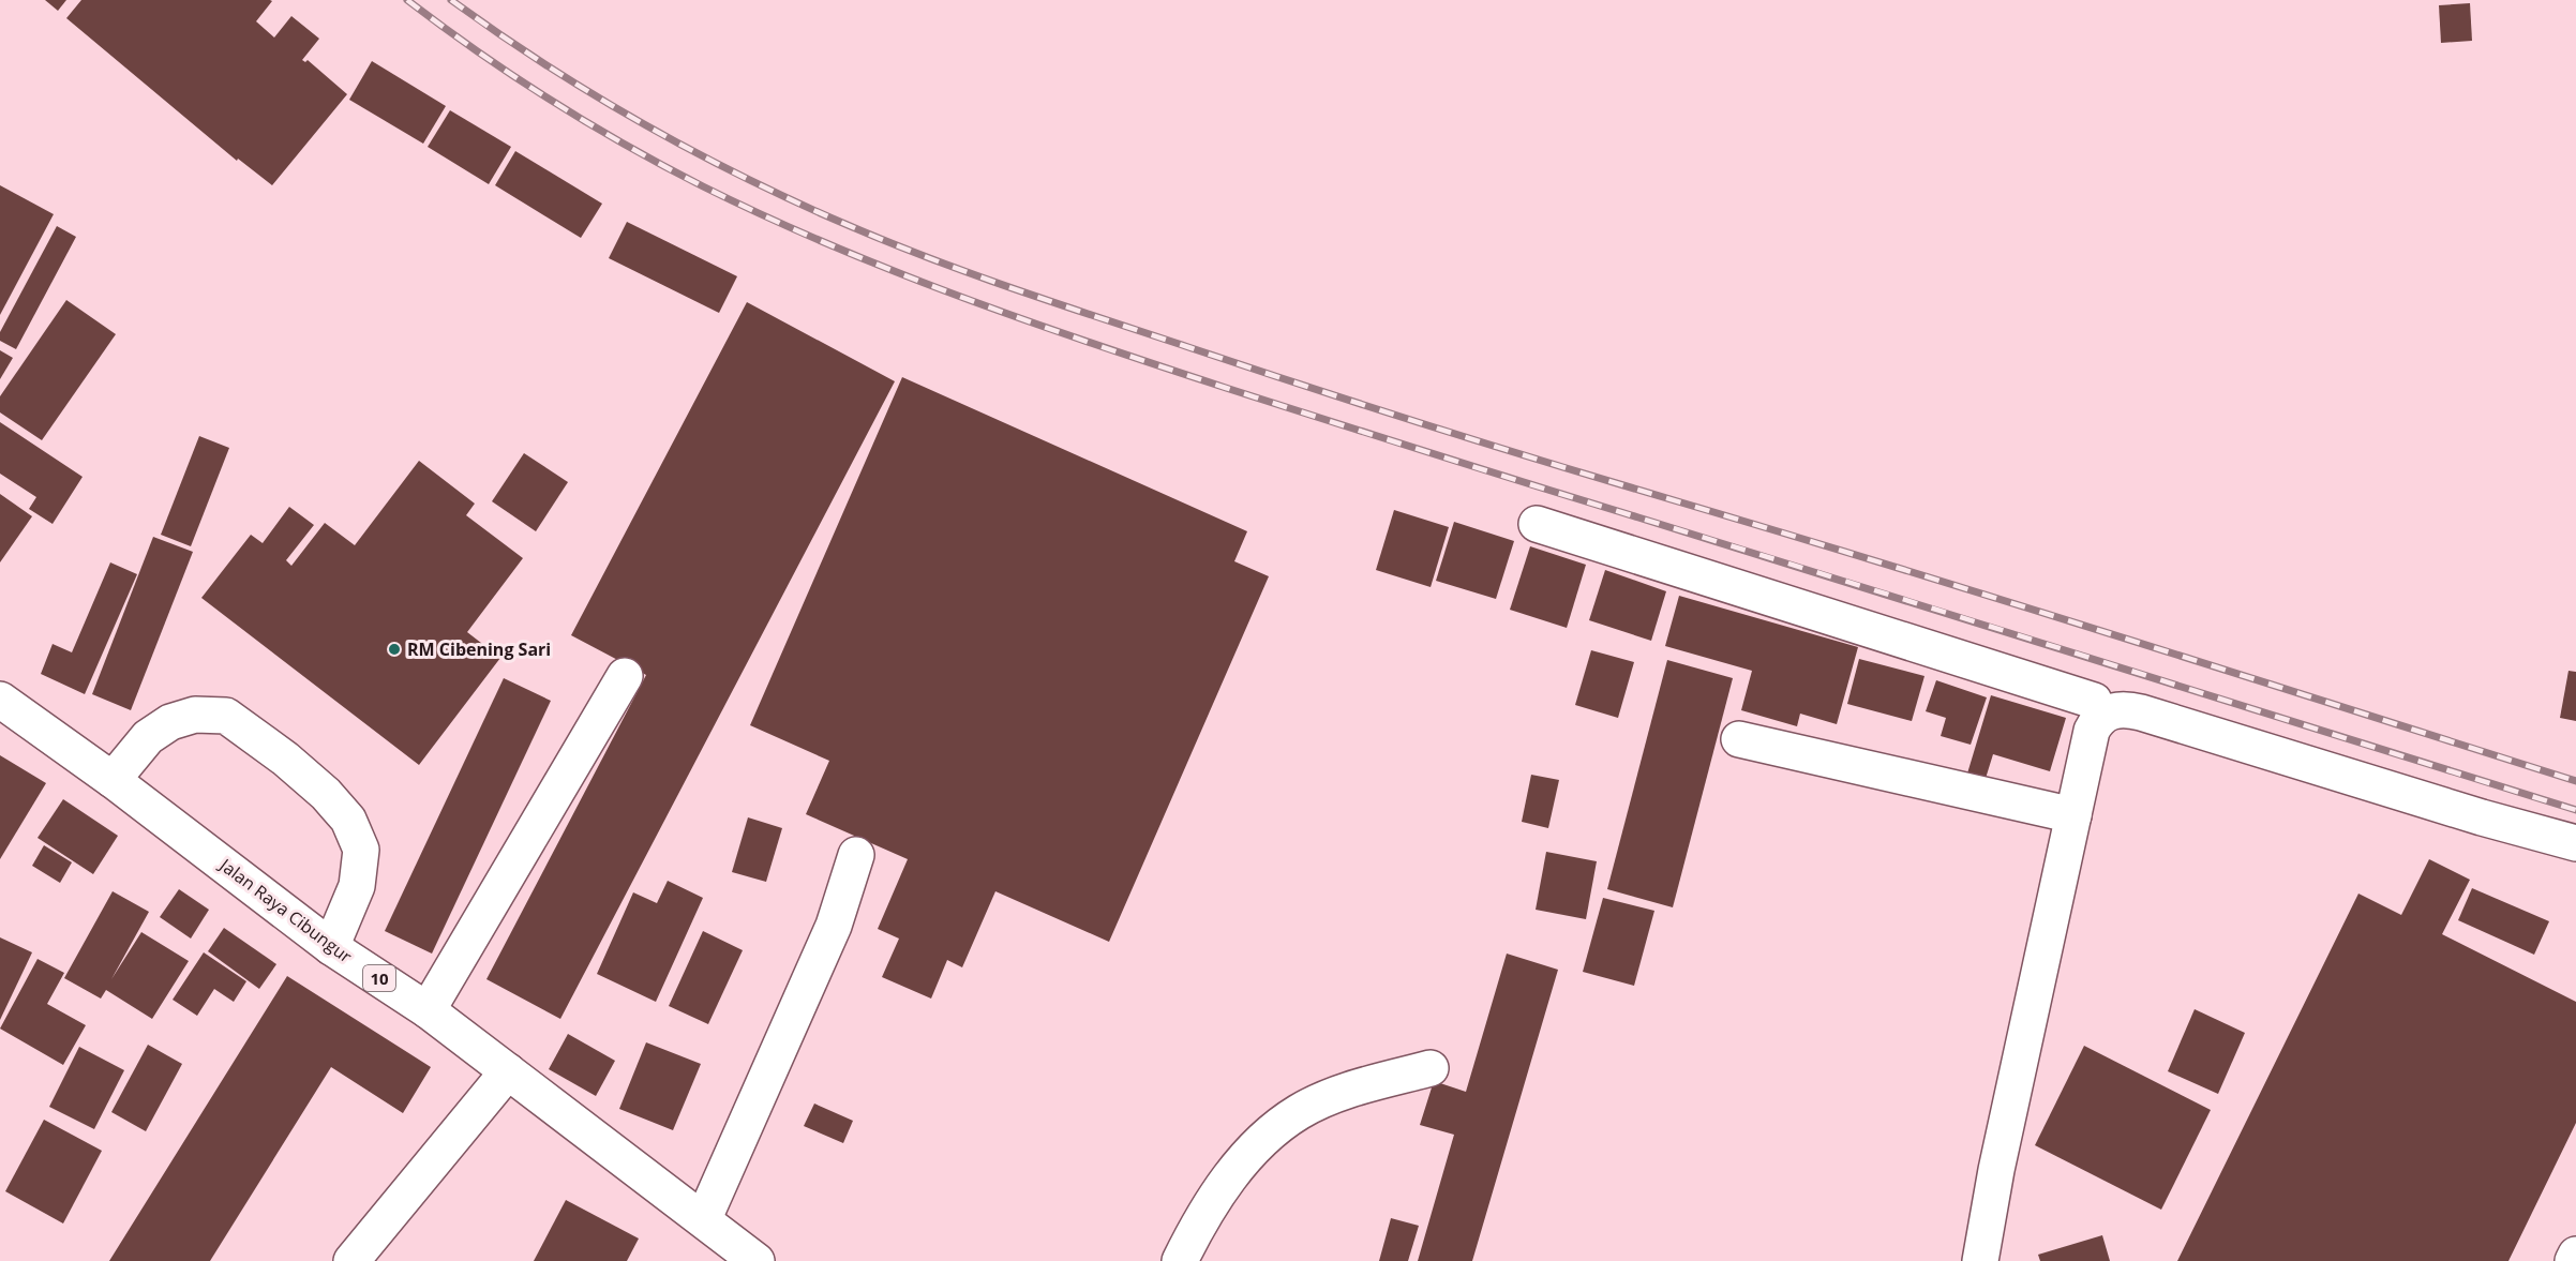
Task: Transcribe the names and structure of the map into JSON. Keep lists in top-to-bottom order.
{
  "streets": {
    "main road": ["Jalan Raya Cibungur", "10"]
  },
  "places": ["RM Cibening Sari"]
}
